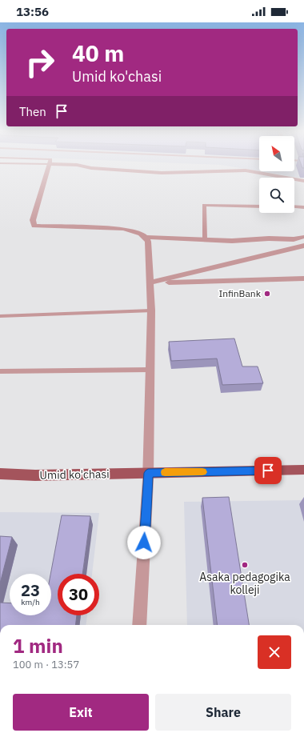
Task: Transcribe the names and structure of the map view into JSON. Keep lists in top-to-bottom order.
{
  "streets": {
    "main road": ["Umid ko'chasi"]
  },
  "places": ["InfinBank", "Asaka pedagogika kolleji"],
  "north": "top left",
  "page": {
    "status": "13:56",
    "turn": ["40 m", "Umid ko'chasi"],
    "then": "Then",
    "speed": "23 km/h",
    "limit": "30",
    "heading": ["1 min", "100 m · 13:57"],
    "buttons": ["Exit", "Share"]
  }
}
